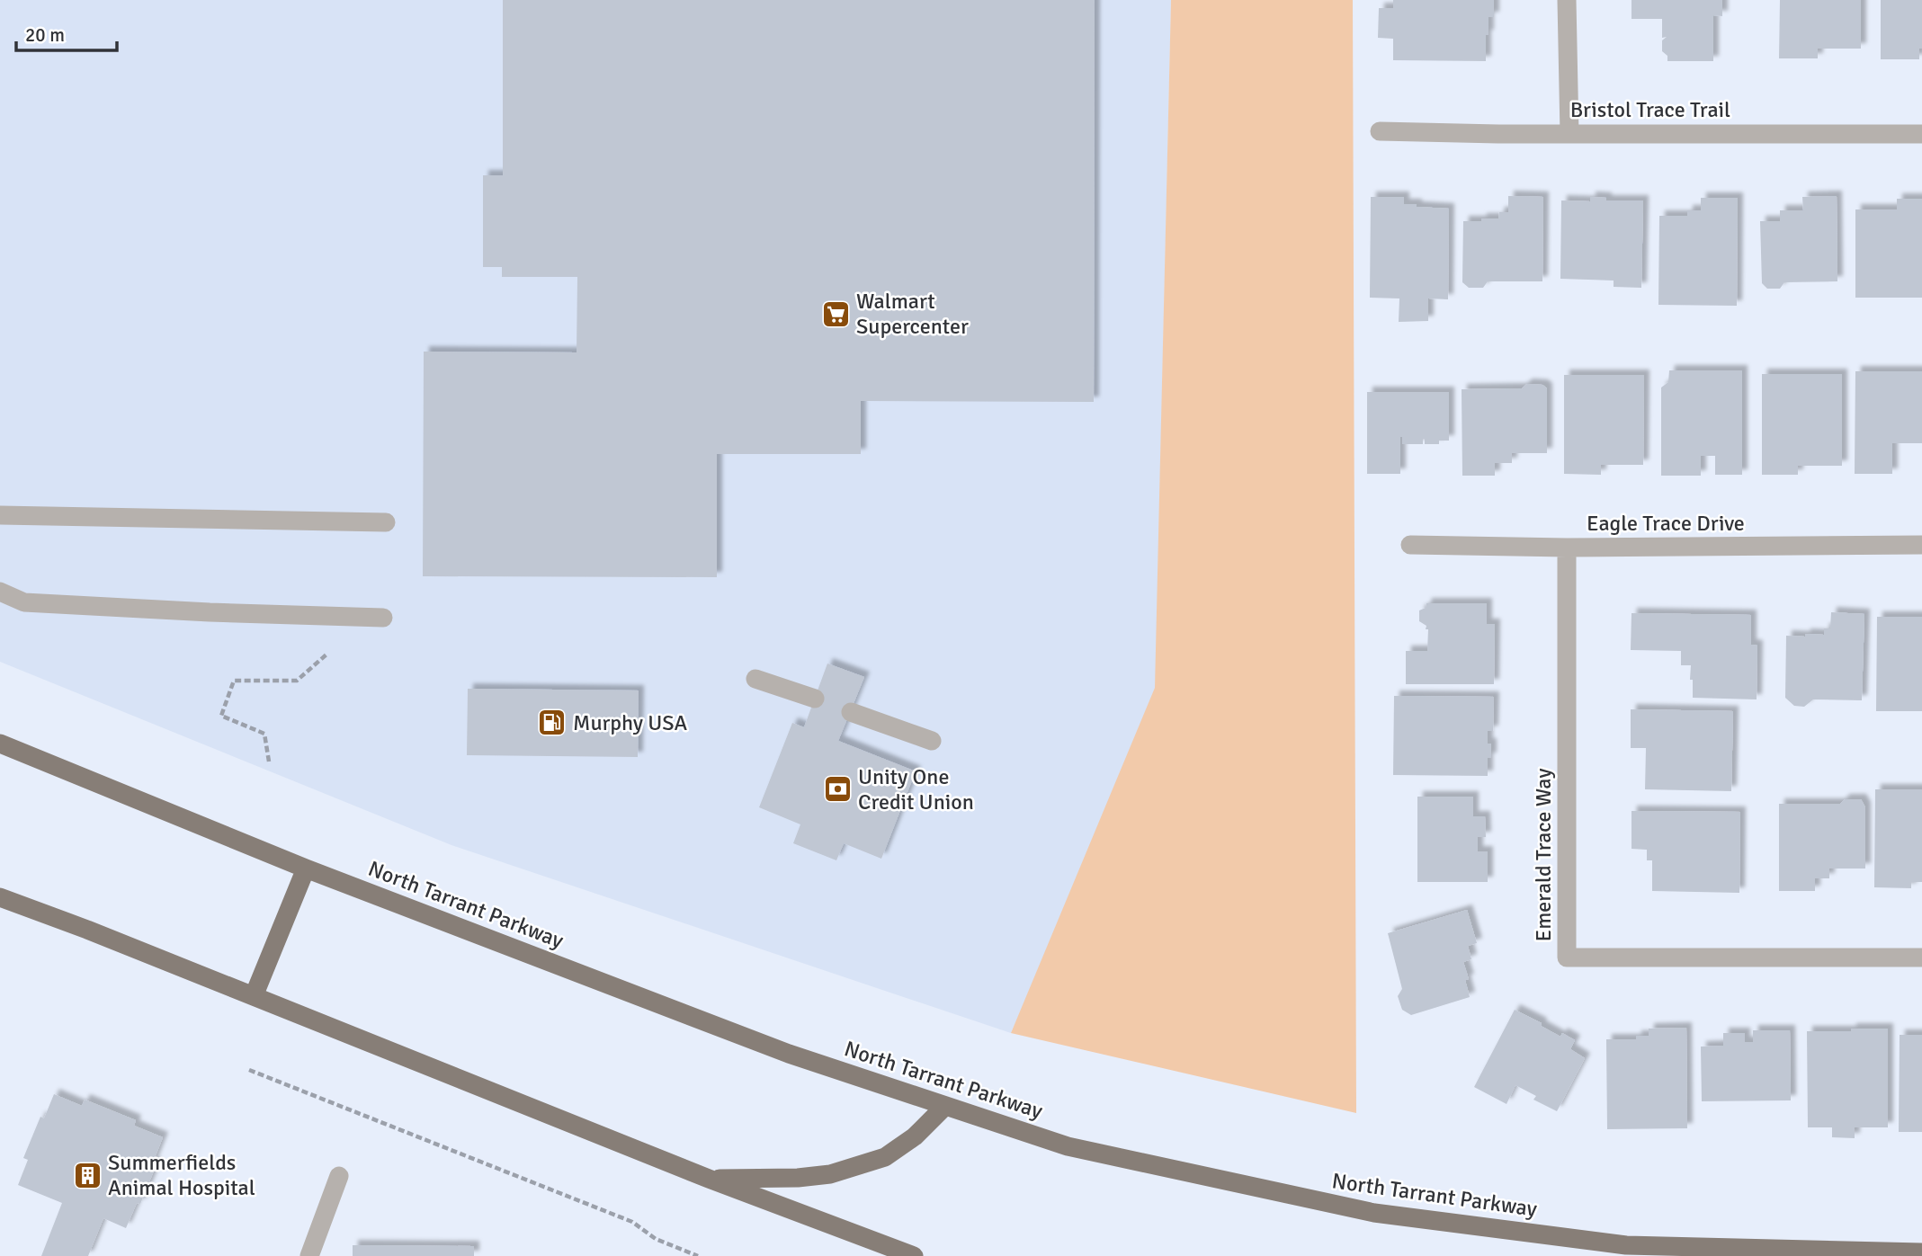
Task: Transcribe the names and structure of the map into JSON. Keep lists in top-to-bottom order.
{
  "streets": {
    "main road": ["North Tarrant Parkway"],
    "street": ["Bristol Trace Trail", "Eagle Trace Drive", "Emerald Trace Way"]
  },
  "crossings": [
    ["Eagle Trace Drive", "Emerald Trace Way"]
  ],
  "places": {
    "supermarket": ["Walmart Supercenter"],
    "fuel station": ["Murphy USA"],
    "bank": ["Unity One Credit Union"],
    "building": ["Summerfields Animal Hospital"]
  },
  "scale_bar": "20 m"
}
